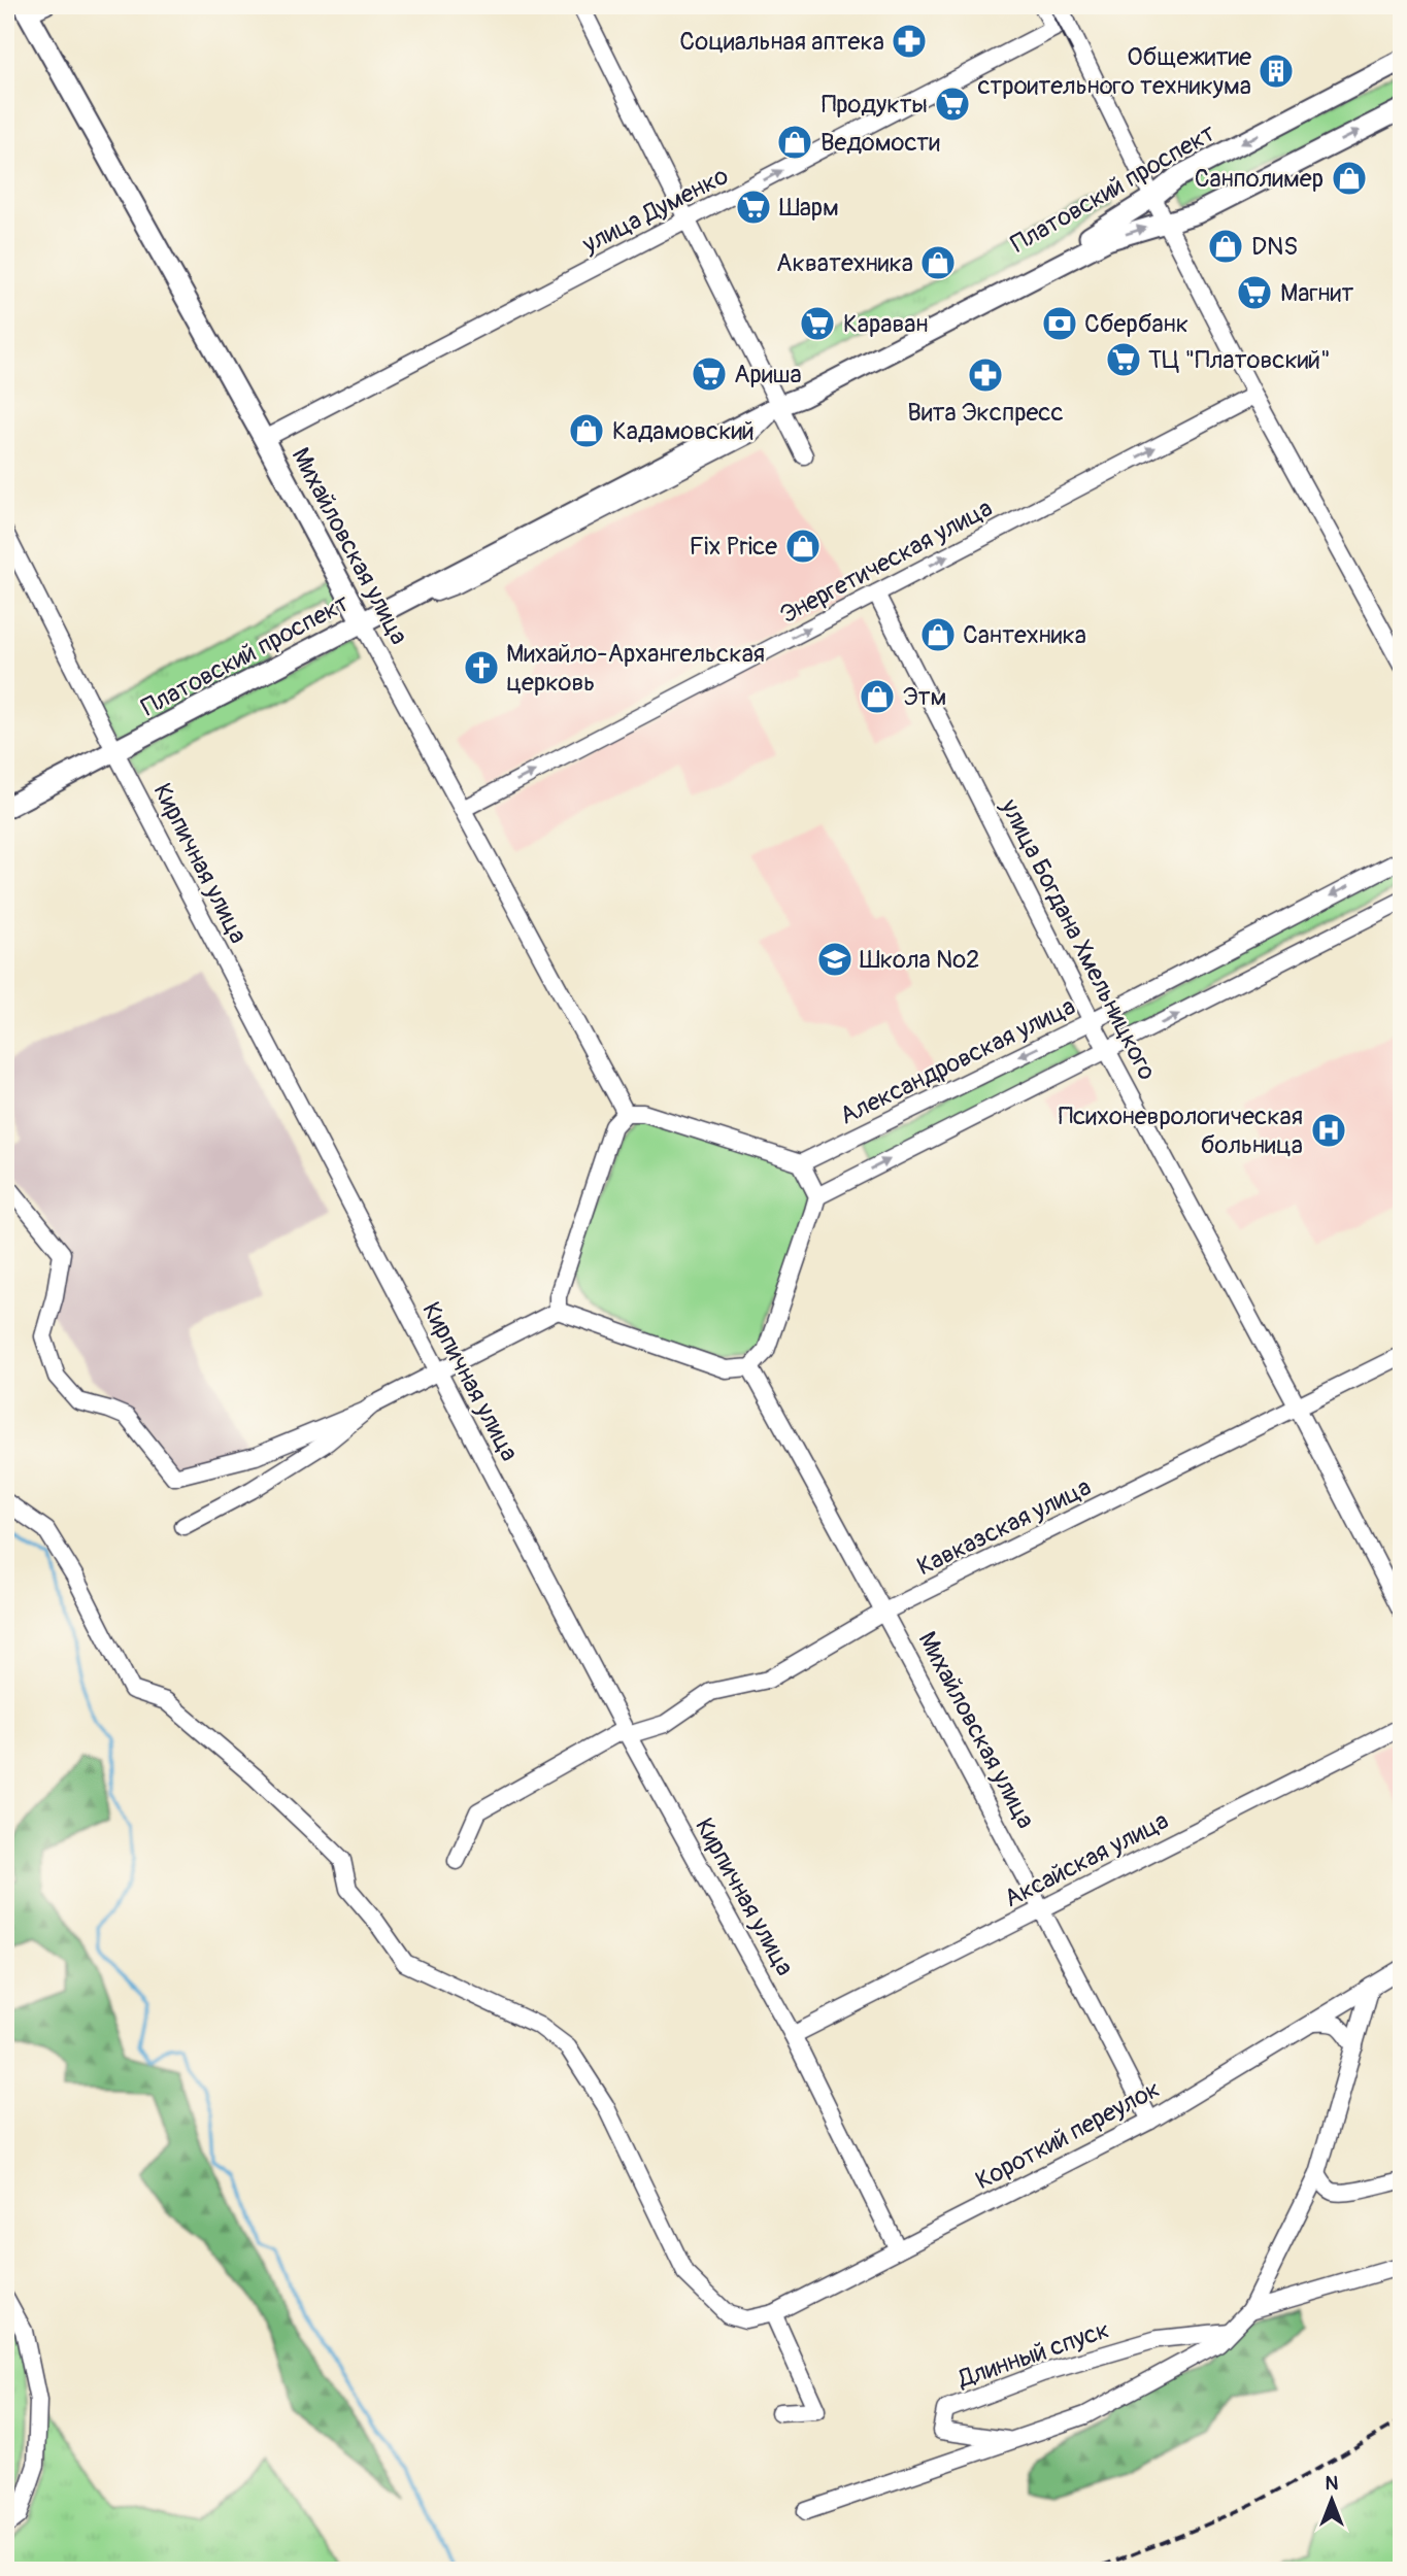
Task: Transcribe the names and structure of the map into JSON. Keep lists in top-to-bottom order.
{
  "streets": {
    "main road": ["Платовский проспект", "Михайловская улица"],
    "street": [
      "улица Думенко",
      "Энергетическая улица",
      "Кирпичная улица",
      "улица Богдана Хмельницкого",
      "Александровская улица",
      "Кавказская улица",
      "Аксайская улица",
      "Короткий переулок",
      "Длинный спуск"
    ]
  },
  "crossings": [
    ["Платовский проспект", "Михайловская улица"],
    ["Платовский проспект", "Кирпичная улица"],
    ["улица Думенко", "Михайловская улица"],
    ["Михайловская улица", "Энергетическая улица"],
    ["Михайловская улица", "Кавказская улица"],
    ["Михайловская улица", "Аксайская улица"],
    ["Михайловская улица", "Короткий переулок"],
    ["Энергетическая улица", "улица Богдана Хмельницкого"],
    ["Кирпичная улица", "Кавказская улица"],
    ["Кирпичная улица", "Аксайская улица"],
    ["Кирпичная улица", "Короткий переулок"],
    ["улица Богдана Хмельницкого", "Александровская улица"],
    ["улица Богдана Хмельницкого", "Кавказская улица"],
    ["Короткий переулок", "Длинный спуск"]
  ],
  "one_way": ["улица Думенко", "Энергетическая улица"],
  "places": {
    "pharmacy": ["Социальная аптека", "Вита Экспресс"],
    "building": ["Общежитие строительного техникума"],
    "supermarket": [
      "Продукты",
      "Шарм",
      "Магнит",
      "Караван",
      "ТЦ \"Платовский\"",
      "Ариша"
    ],
    "shop": [
      "Ведомости",
      "Санполимер",
      "DNS",
      "Акватехника",
      "Кадамовский",
      "Fix Price",
      "Сантехника",
      "Этм"
    ],
    "bank": ["Сбербанк"],
    "church": ["Михайло-Архангельская церковь"],
    "school or university": ["Школа №2"],
    "hospital": ["Психоневрологическая больница"]
  },
  "north": "top"
}
